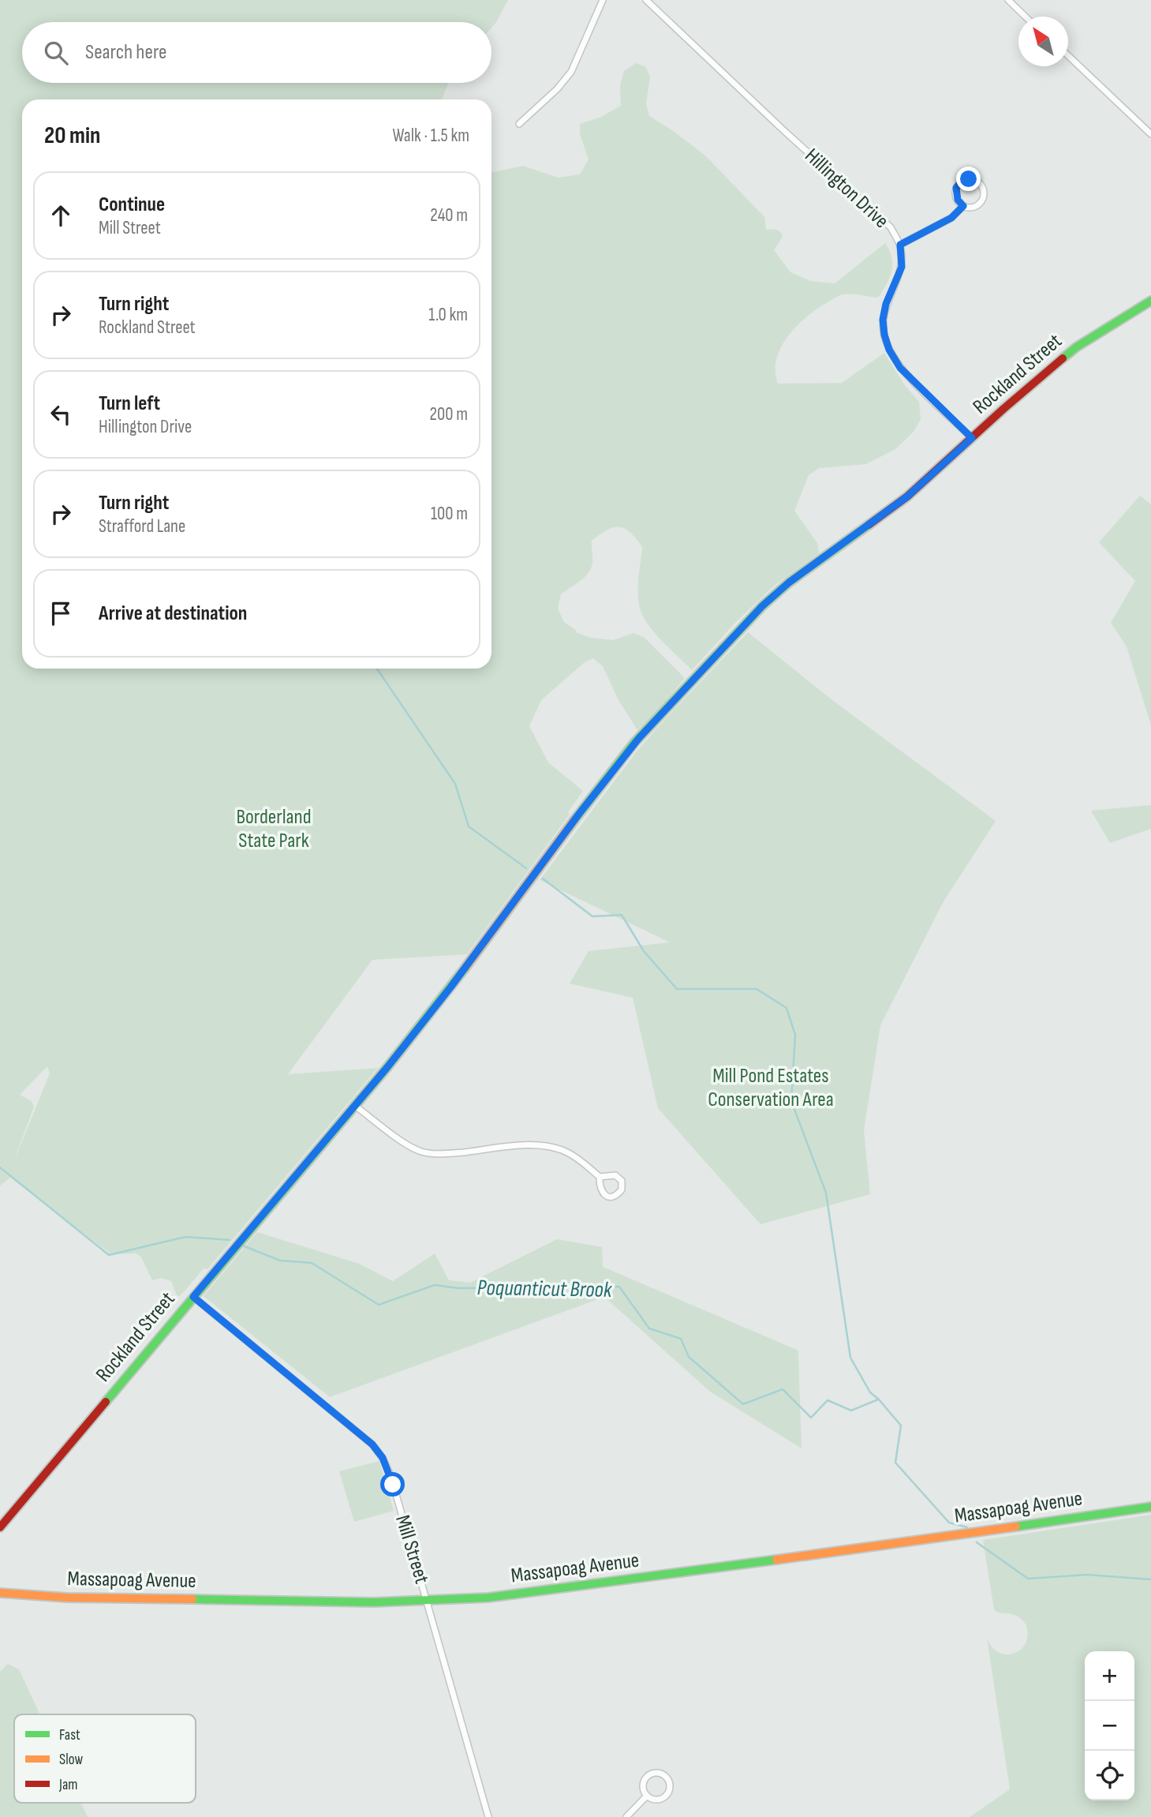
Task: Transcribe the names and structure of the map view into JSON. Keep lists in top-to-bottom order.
{
  "streets": {
    "street": [
      "Hillington Drive",
      "Rockland Street",
      "Massapoag Avenue",
      "Mill Street"
    ]
  },
  "crossings": [
    ["Hillington Drive", "Rockland Street"],
    ["Rockland Street", "Mill Street"],
    ["Massapoag Avenue", "Mill Street"]
  ],
  "water": ["Poquanticut Brook"],
  "parks": ["Borderland State Park", "Mill Pond Estates Conservation Area"],
  "legend": ["Fast", "Slow", "Jam"],
  "north": "top left",
  "page": {
    "search": "Search here",
    "heading": ["20 min", "Walk · 1.5 km"],
    "list": [
      ["Continue", "Mill Street", "240 m"],
      ["Turn right", "Rockland Street", "1.0 km"],
      ["Turn left", "Hillington Drive", "200 m"],
      ["Turn right", "Strafford Lane", "100 m"],
      "Arrive at destination"
    ],
    "map_buttons": ["+", "−"]
  }
}
